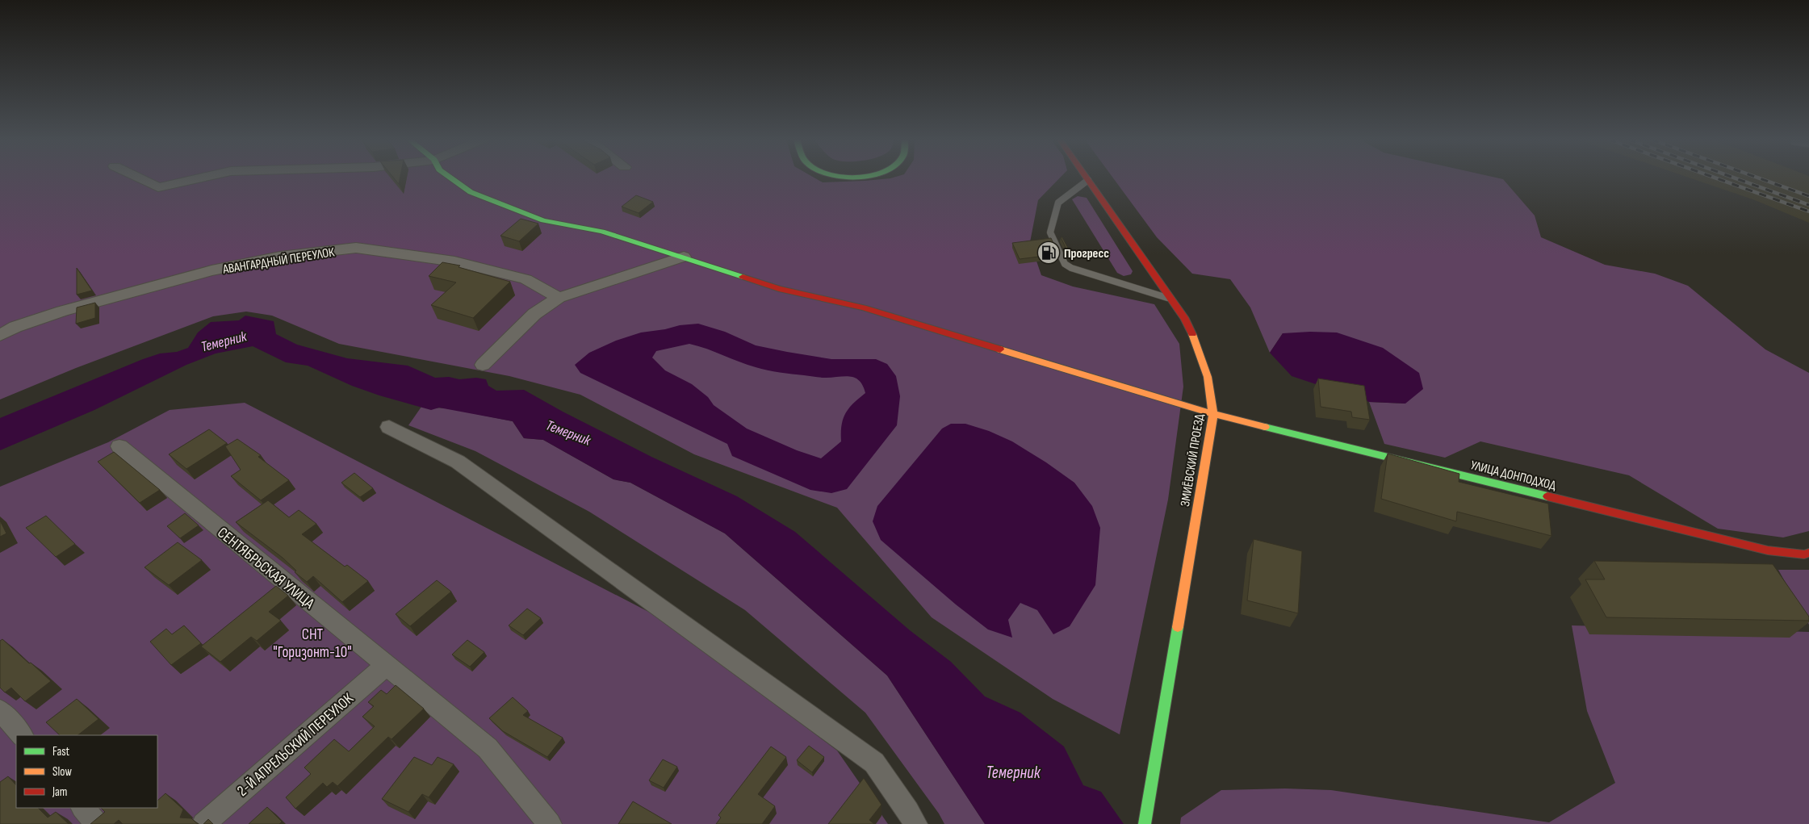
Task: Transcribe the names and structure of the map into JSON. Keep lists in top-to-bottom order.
{
  "streets": {
    "street": [
      "АВАНГАРДНЫЙ ПЕРЕУЛОК",
      "ЗМИЁВСКИЙ ПРОЕЗД",
      "УЛИЦА ДОНПОДХОД",
      "СЕНТЯБРЬСКАЯ УЛИЦА",
      "2-Й АПРЕЛЬСКИЙ ПЕРЕУЛОК"
    ]
  },
  "crossings": [
    ["ЗМИЁВСКИЙ ПРОЕЗД", "УЛИЦА ДОНПОДХОД"],
    ["СЕНТЯБРЬСКАЯ УЛИЦА", "2-Й АПРЕЛЬСКИЙ ПЕРЕУЛОК"]
  ],
  "water": ["Темерник"],
  "parks": ["СНТ \"Горизонт-10\""],
  "places": {
    "fuel station": ["Прогресс"]
  },
  "legend": ["Fast", "Slow", "Jam"]
}
